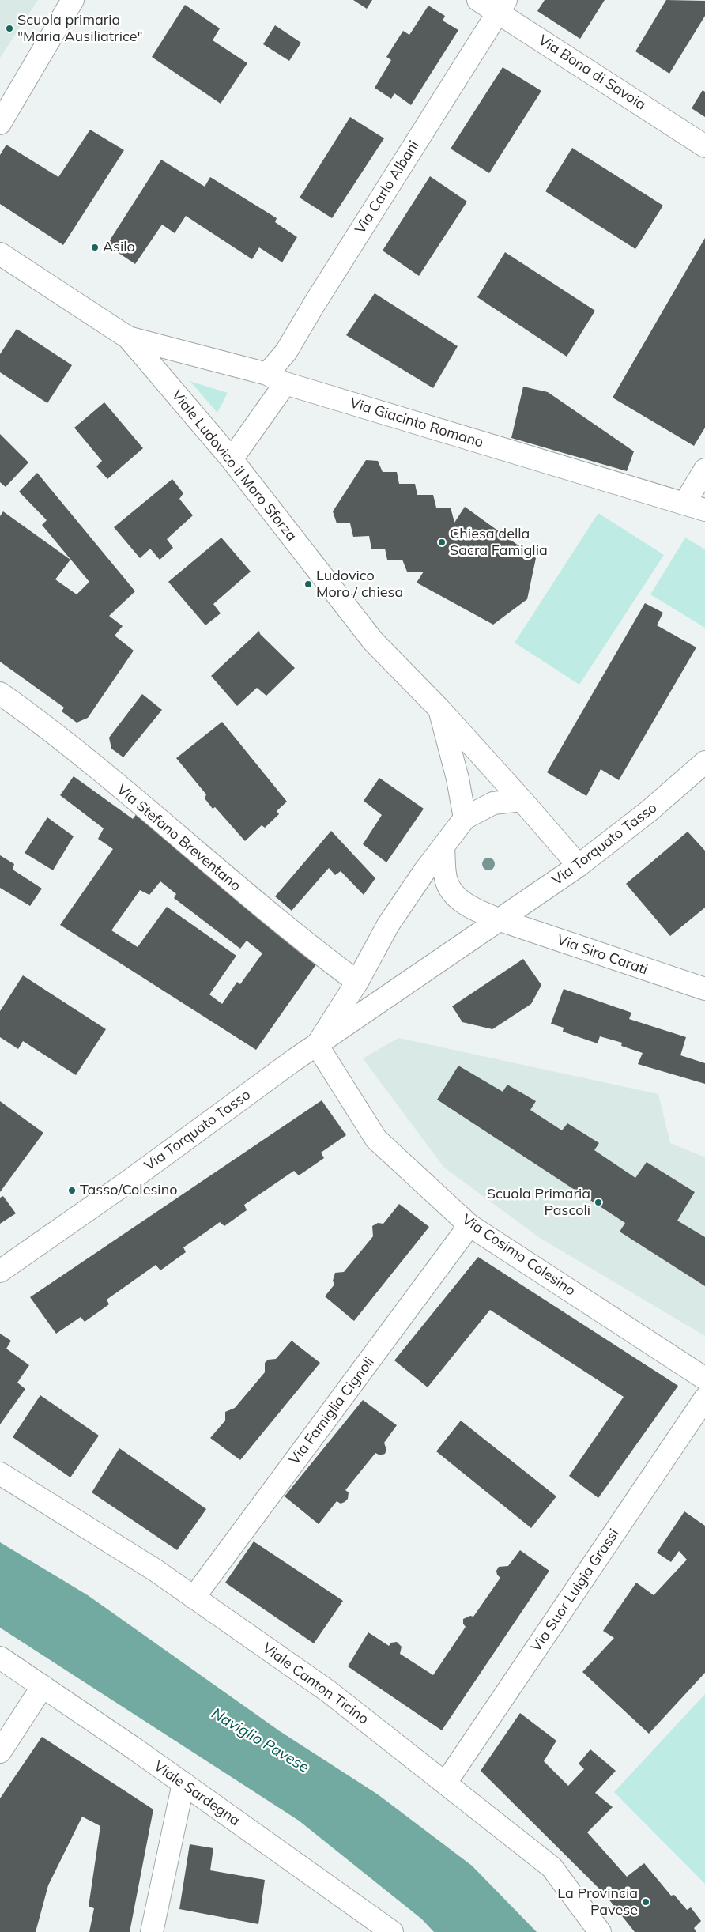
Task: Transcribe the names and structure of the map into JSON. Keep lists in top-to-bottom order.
{
  "streets": {
    "street": [
      "Via Bona di Savoia",
      "Via Carlo Albani",
      "Via Giacinto Romano",
      "Viale Ludovico il Moro Sforza",
      "Via Stefano Breventano",
      "Via Torquato Tasso",
      "Via Siro Carati",
      "Via Cosimo Colesino",
      "Via Famiglia Cignoli",
      "Via Suor Luigia Grassi",
      "Viale Canton Ticino",
      "Viale Sardegna"
    ]
  },
  "crossings": [
    ["Via Bona di Savoia", "Via Carlo Albani"],
    ["Via Carlo Albani", "Via Giacinto Romano"],
    ["Via Carlo Albani", "Viale Ludovico il Moro Sforza"],
    ["Via Giacinto Romano", "Viale Ludovico il Moro Sforza"],
    ["Viale Ludovico il Moro Sforza", "Via Torquato Tasso"],
    ["Viale Ludovico il Moro Sforza", "Via Siro Carati"],
    ["Via Stefano Breventano", "Via Torquato Tasso"],
    ["Via Torquato Tasso", "Via Siro Carati"],
    ["Via Torquato Tasso", "Via Cosimo Colesino"],
    ["Via Cosimo Colesino", "Via Famiglia Cignoli"],
    ["Via Famiglia Cignoli", "Viale Canton Ticino"],
    ["Via Suor Luigia Grassi", "Viale Canton Ticino"]
  ],
  "water": ["Naviglio Pavese"],
  "places": [
    "Scuola primaria \"Maria Ausiliatrice\"",
    "Asilo",
    "Chiesa della Sacra Famiglia",
    "Ludovico Moro / chiesa",
    "Tasso/Colesino",
    "Scuola Primaria Pascoli",
    "La Provincia Pavese"
  ]
}
